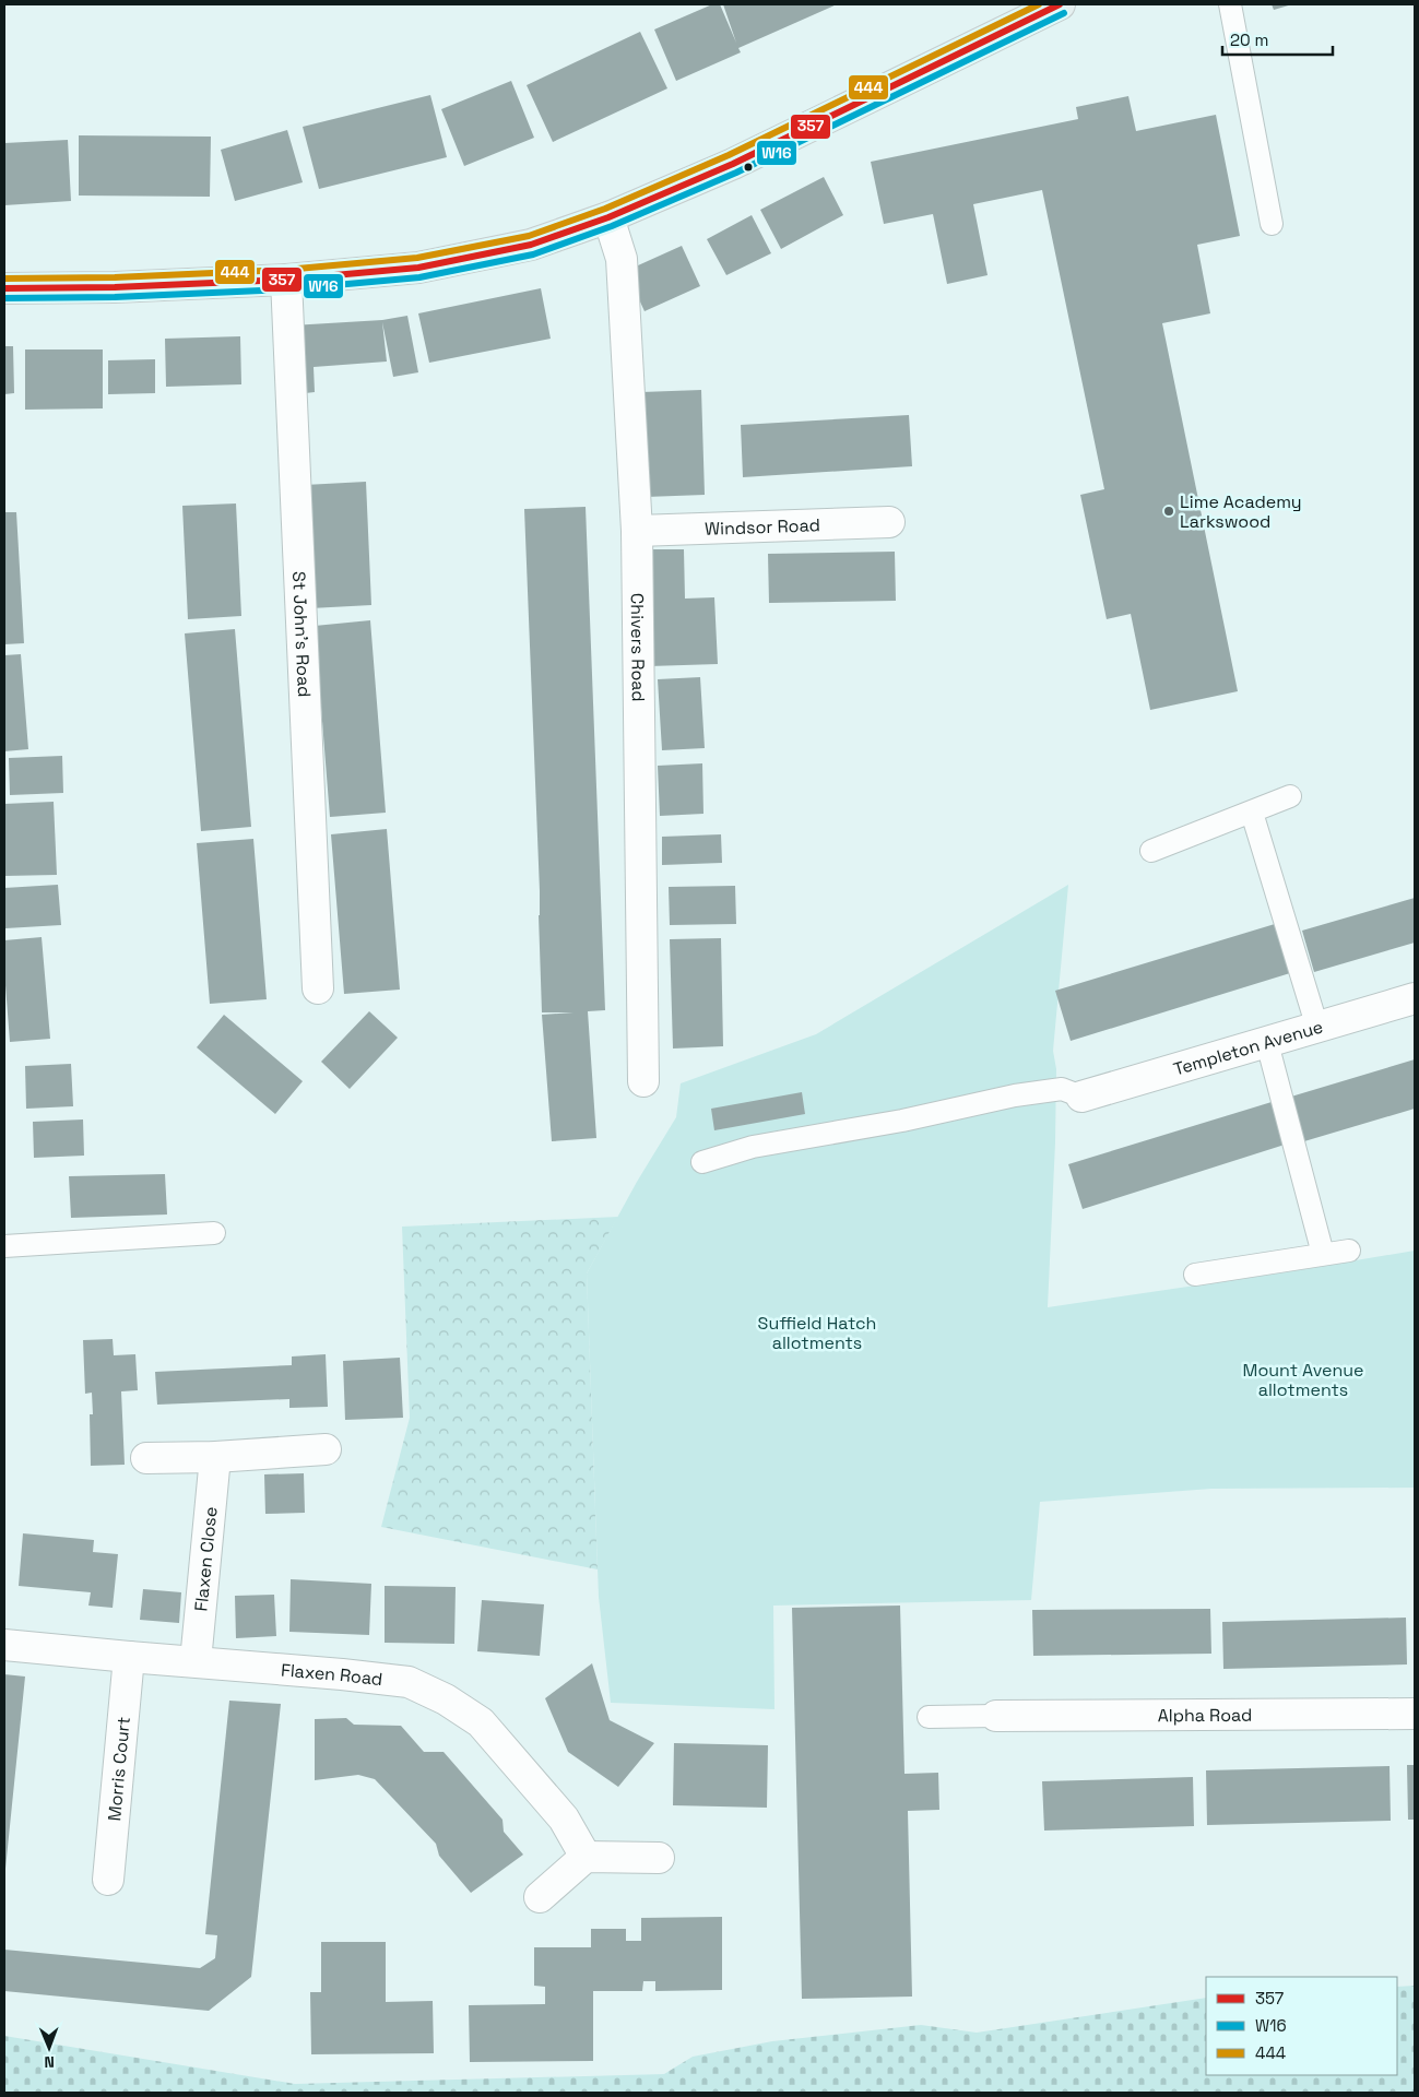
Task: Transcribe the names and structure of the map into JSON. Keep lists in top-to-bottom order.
{
  "streets": {
    "street": [
      "Windsor Road",
      "St John's Road",
      "Chivers Road",
      "Templeton Avenue",
      "Flaxen Close",
      "Flaxen Road",
      "Alpha Road",
      "Morris Court"
    ]
  },
  "crossings": [
    ["Windsor Road", "Chivers Road"],
    ["Flaxen Close", "Flaxen Road"],
    ["Flaxen Road", "Morris Court"]
  ],
  "parks": ["Suffield Hatch allotments", "Mount Avenue allotments"],
  "places": ["Lime Academy Larkswood"],
  "lines": ["transit line 357", "transit line 444", "transit line W16"],
  "legend": ["357", "W16", "444"],
  "scale_bar": "20 m",
  "north": "bottom"
}
